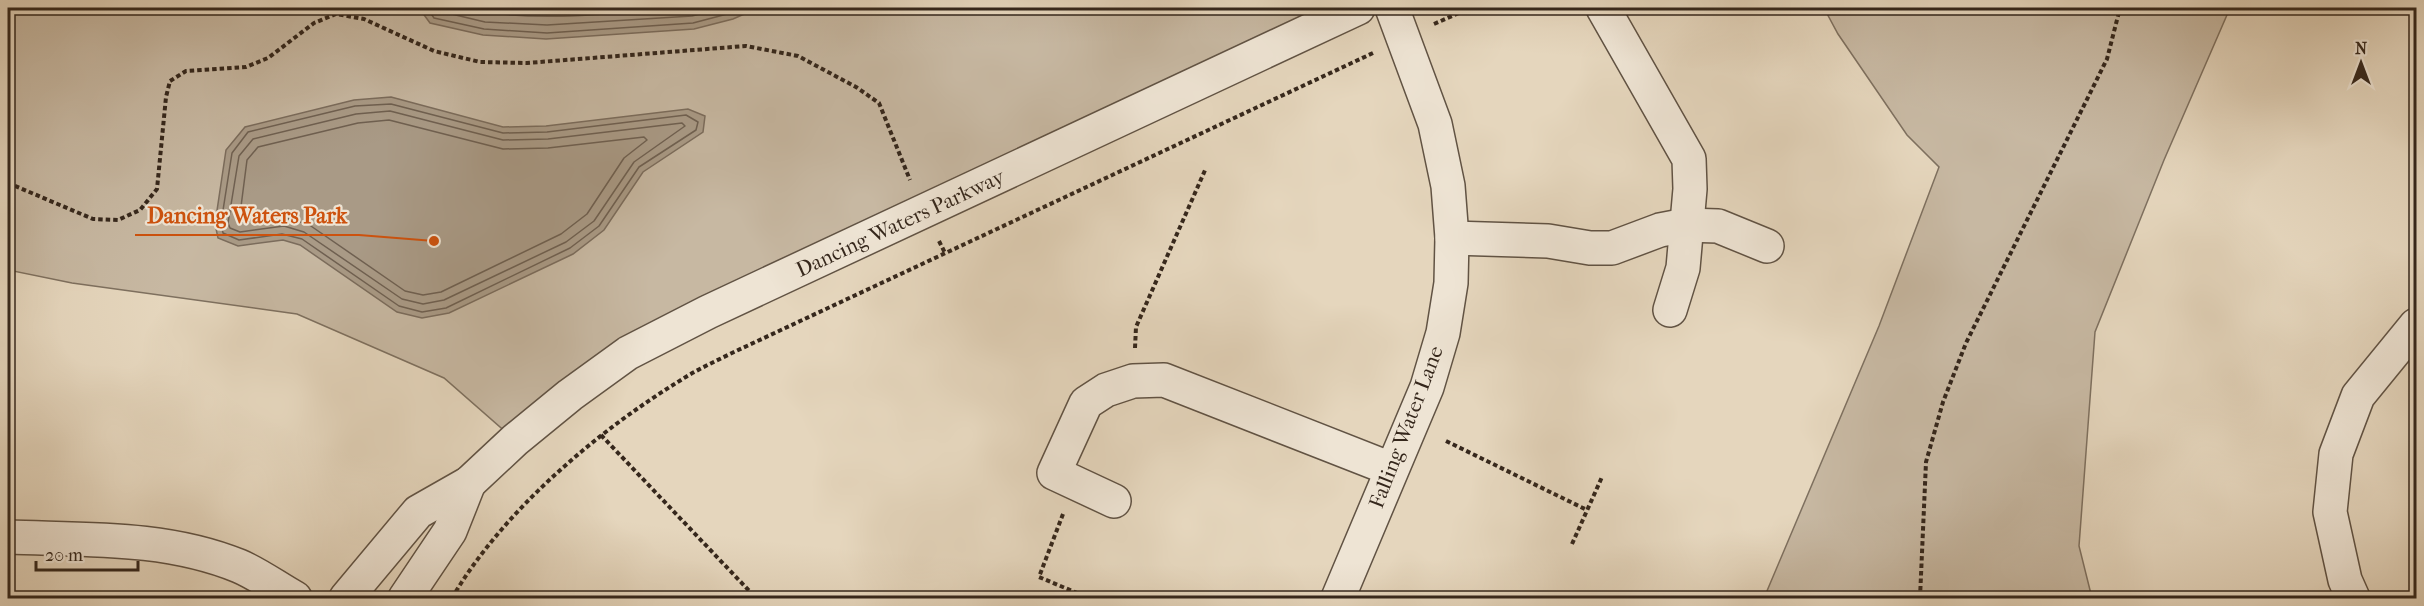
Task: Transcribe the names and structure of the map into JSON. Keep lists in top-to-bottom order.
{
  "streets": {
    "street": ["Dancing Waters Parkway", "Falling Water Lane"]
  },
  "places": ["Dancing Waters Park"],
  "scale_bar": "20 m",
  "north": "top"
}
